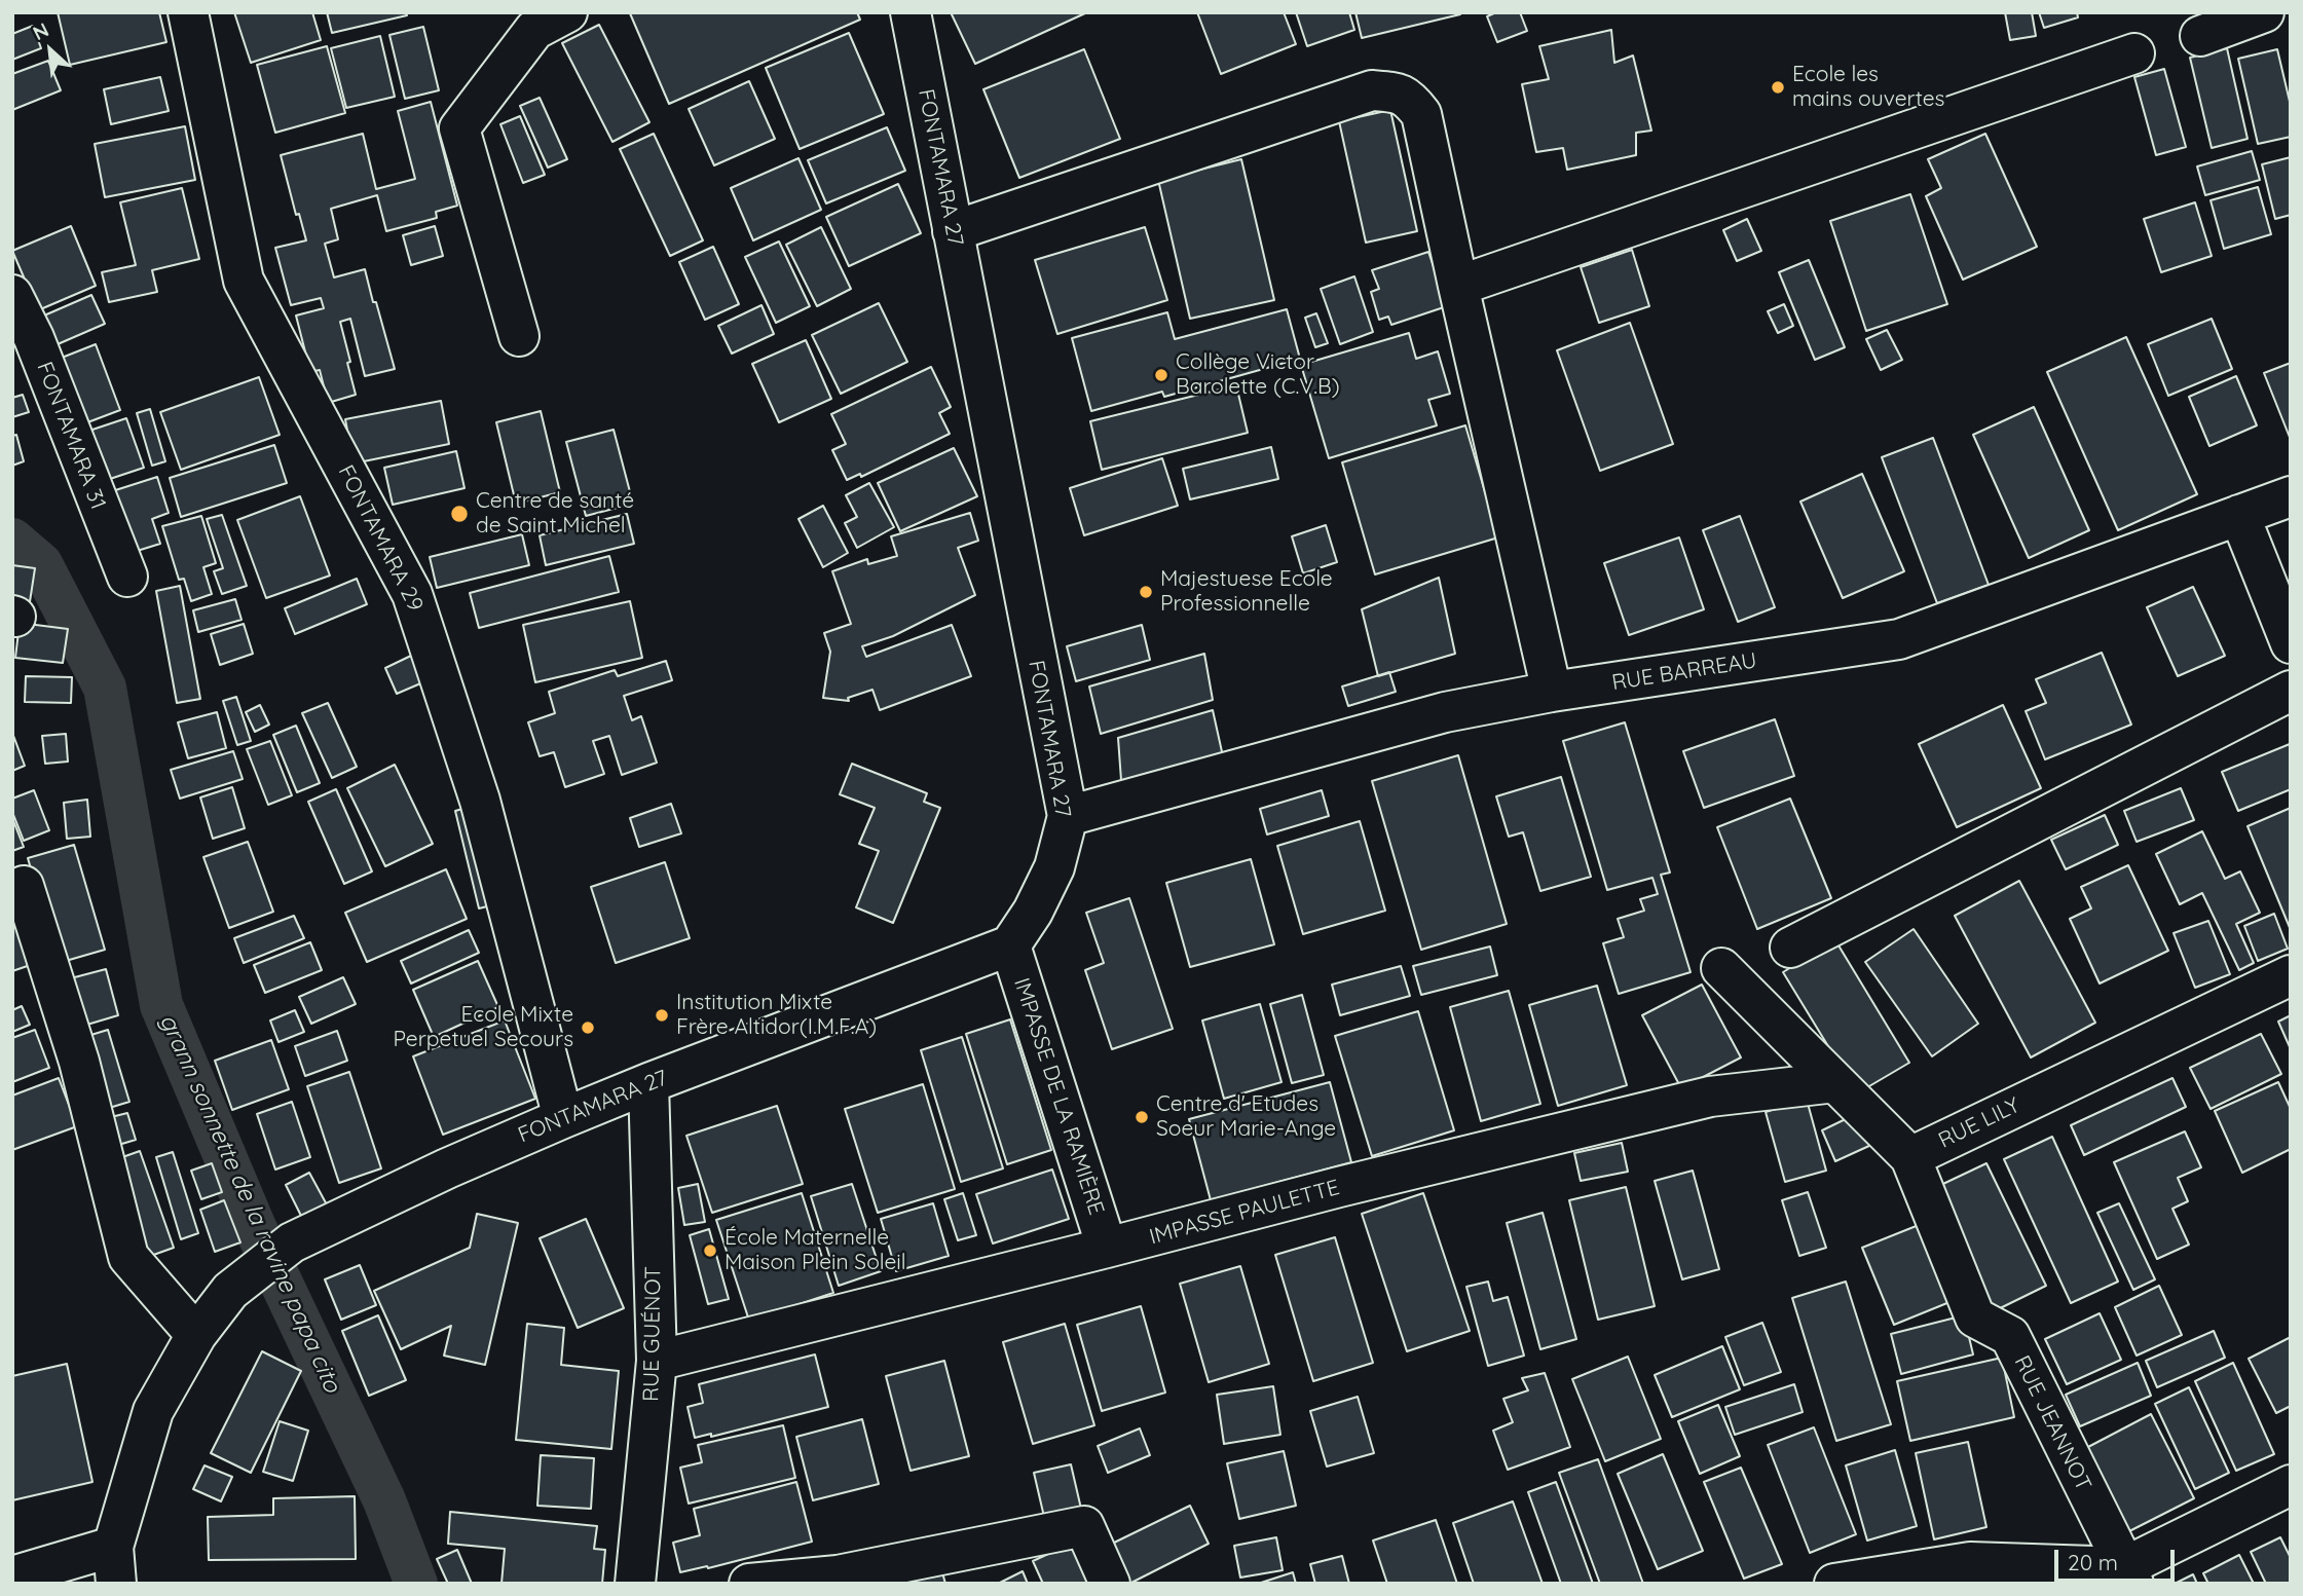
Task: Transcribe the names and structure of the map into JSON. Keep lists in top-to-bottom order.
{
  "streets": {
    "street": [
      "FONTAMARA 27",
      "FONTAMARA 31",
      "FONTAMARA 29",
      "RUE BARREAU",
      "IMPASSE DE LA RAMIÈRE",
      "RUE LILY",
      "IMPASSE PAULETTE",
      "RUE GUÉNOT",
      "RUE JEANNOT"
    ]
  },
  "crossings": [
    ["FONTAMARA 27", "FONTAMARA 29"],
    ["FONTAMARA 27", "RUE BARREAU"],
    ["FONTAMARA 27", "IMPASSE DE LA RAMIÈRE"],
    ["FONTAMARA 27", "RUE GUÉNOT"],
    ["IMPASSE DE LA RAMIÈRE", "IMPASSE PAULETTE"],
    ["RUE LILY", "RUE JEANNOT"],
    ["IMPASSE PAULETTE", "RUE GUÉNOT"]
  ],
  "water": ["grann sonnette de la ravine papa cito"],
  "places": [
    "Ecole les mains ouvertes",
    "Collège Victor Barolette (C.V.B)",
    "Centre de santé de Saint Michel",
    "Majestuese Ecole Professionnelle",
    "Institution Mixte Frère Altidor(I.M.F.A)",
    "Ecole Mixte Perpetuel Secours",
    "Centre d' Etudes Soeur Marie-Ange",
    "École Maternelle Maison Plein Soleil"
  ],
  "scale_bar": "20 m",
  "north": "top left"
}
